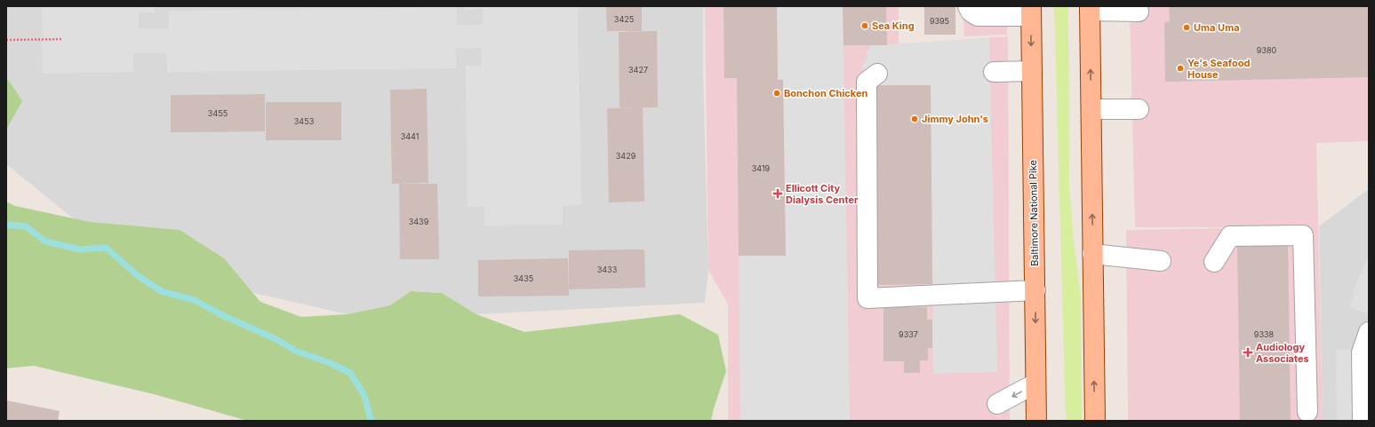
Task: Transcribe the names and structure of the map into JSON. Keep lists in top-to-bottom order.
{
  "streets": {
    "main road": ["Baltimore National Pike"]
  },
  "places": {
    "other": [
      "Sea King",
      "Uma Uma",
      "Ye's Seafood House",
      "Bonchon Chicken",
      "Jimmy John's"
    ],
    "health": ["Ellicott City Dialysis Center", "Audiology Associates"]
  },
  "house_numbers": [
    "3425",
    "9395",
    "9380",
    "3427",
    "3455",
    "3453",
    "3441",
    "3429",
    "3419",
    "3439",
    "3433",
    "3435",
    "9337",
    "9338"
  ]
}
